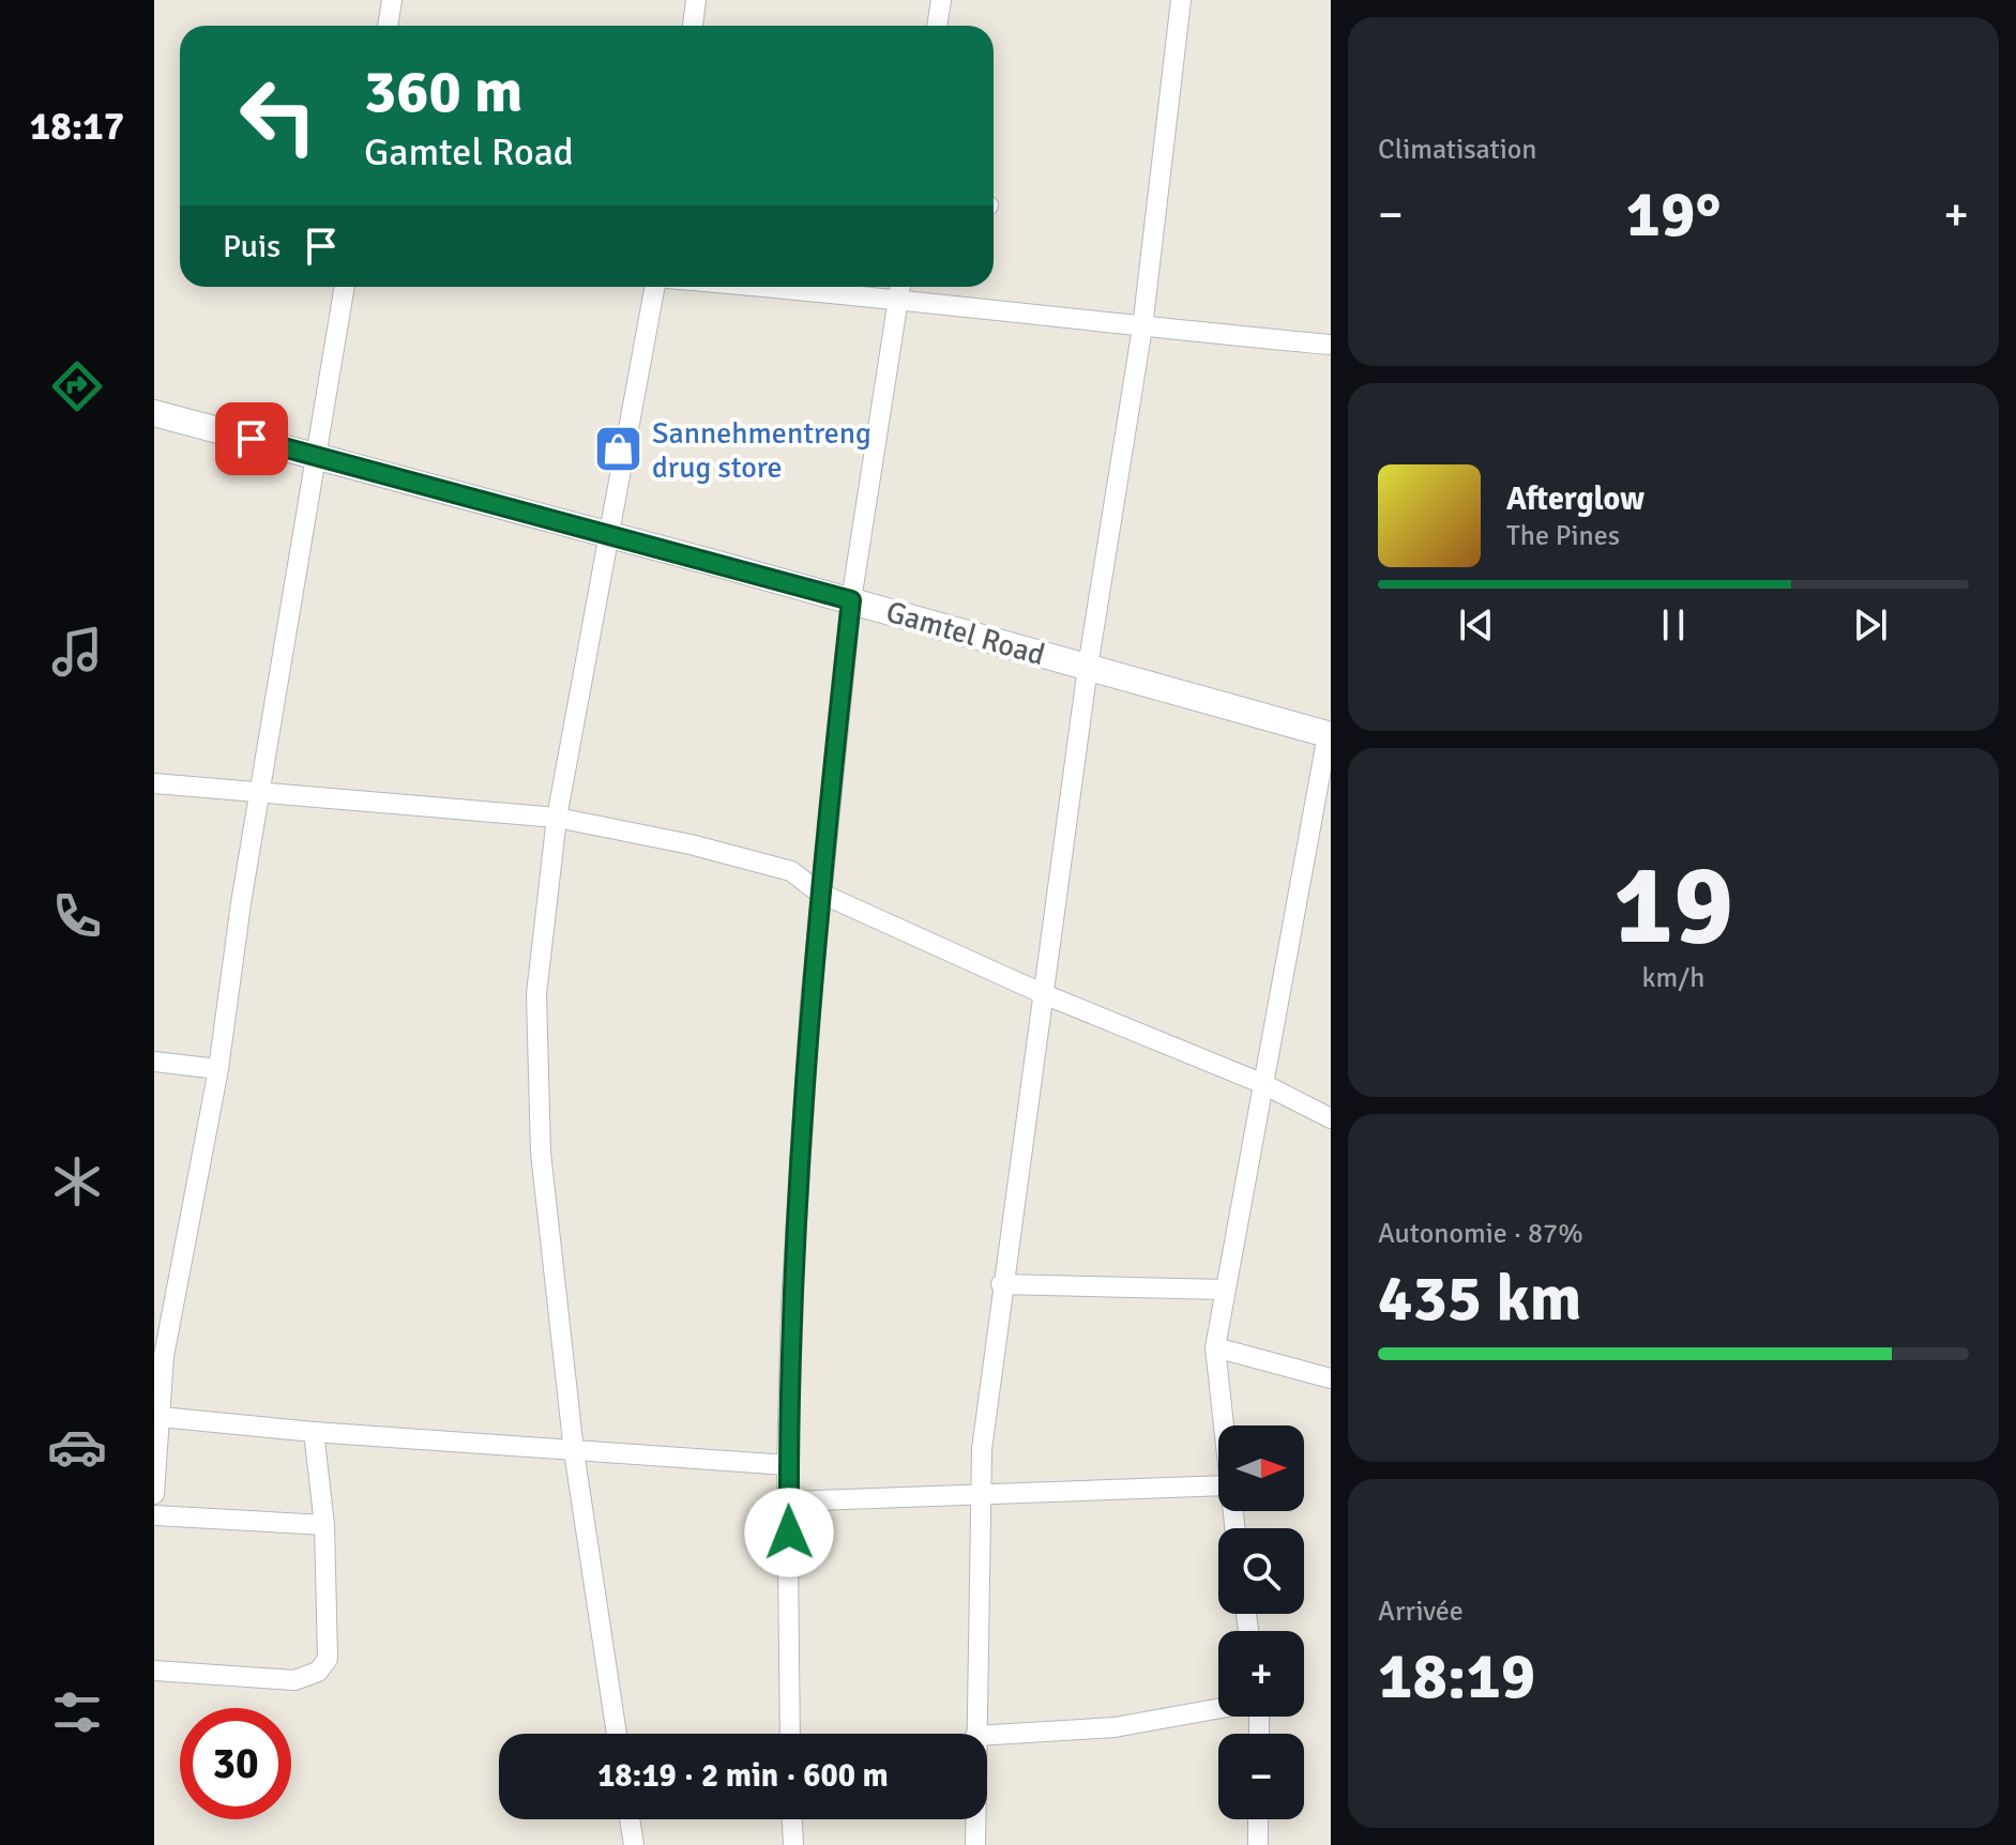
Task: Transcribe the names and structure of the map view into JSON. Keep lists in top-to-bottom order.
{
  "streets": {
    "street": ["Gamtel Road"]
  },
  "places": {
    "shop": ["Sannehmentreng drug store"]
  },
  "north": "right",
  "page": {
    "tabs": "18:17",
    "tile": [
      "Climatisation",
      ["19", "km/h"],
      ["Autonomie · 87%", "435 km"],
      ["Arrivée", "18:19"]
    ],
    "turn": ["360 m", "Gamtel Road"],
    "heat": ["−", "19°", "+"],
    "then": "Puis",
    "song": ["Afterglow", "The Pines"],
    "map_buttons": ["+", "−"],
    "limit": "30",
    "trip": "18:19 · 2 min · 600 m"
  }
}
